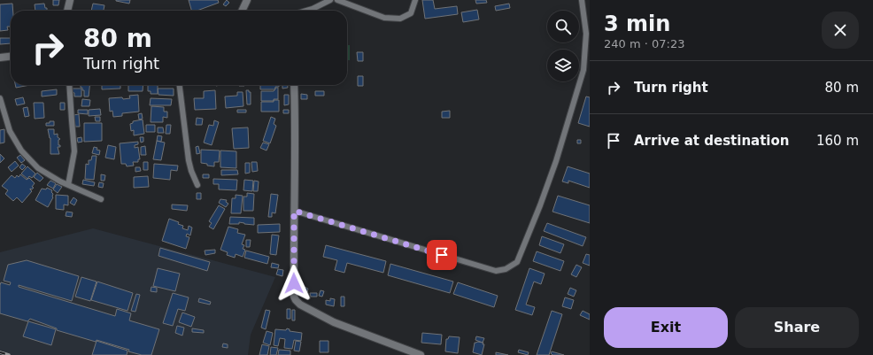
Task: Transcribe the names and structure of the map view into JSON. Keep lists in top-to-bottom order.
{
  "page": {
    "heading": ["3 min", "240 m · 07:23"],
    "turn": ["80 m", "Turn right"],
    "list": [
      {
        "name": "Turn right",
        "value": "80 m"
      },
      {
        "name": "Arrive at destination",
        "value": "160 m"
      }
    ],
    "buttons": ["Exit", "Share"]
  }
}
